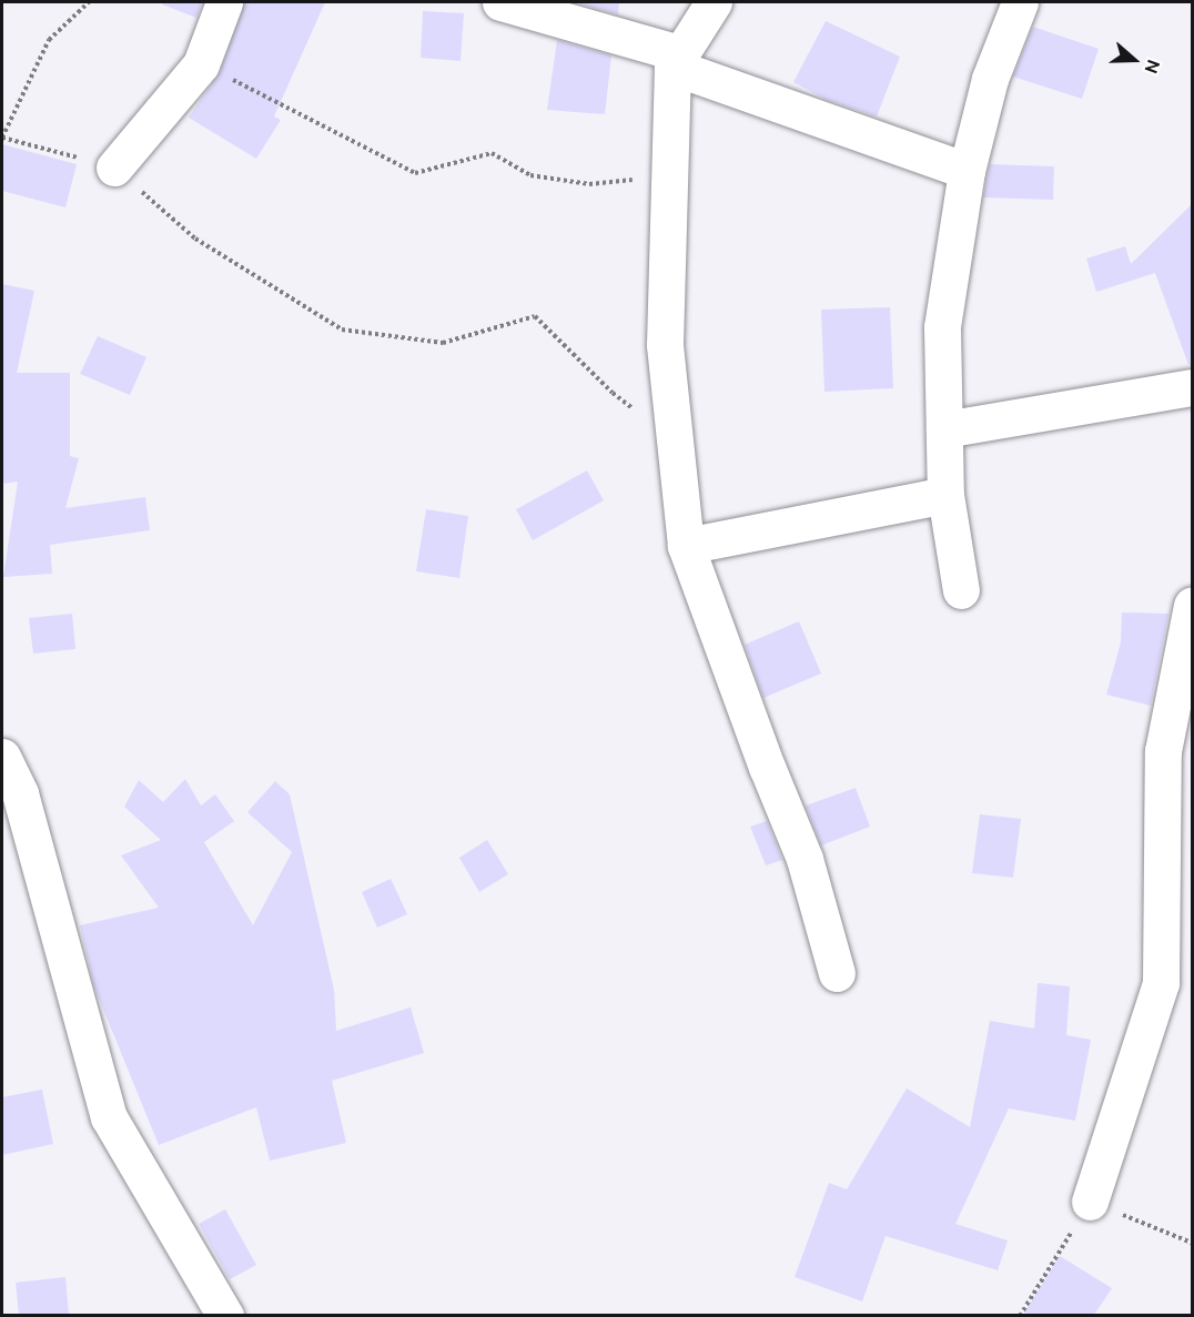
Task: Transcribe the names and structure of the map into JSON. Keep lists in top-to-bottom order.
{
  "north": "right"
}
